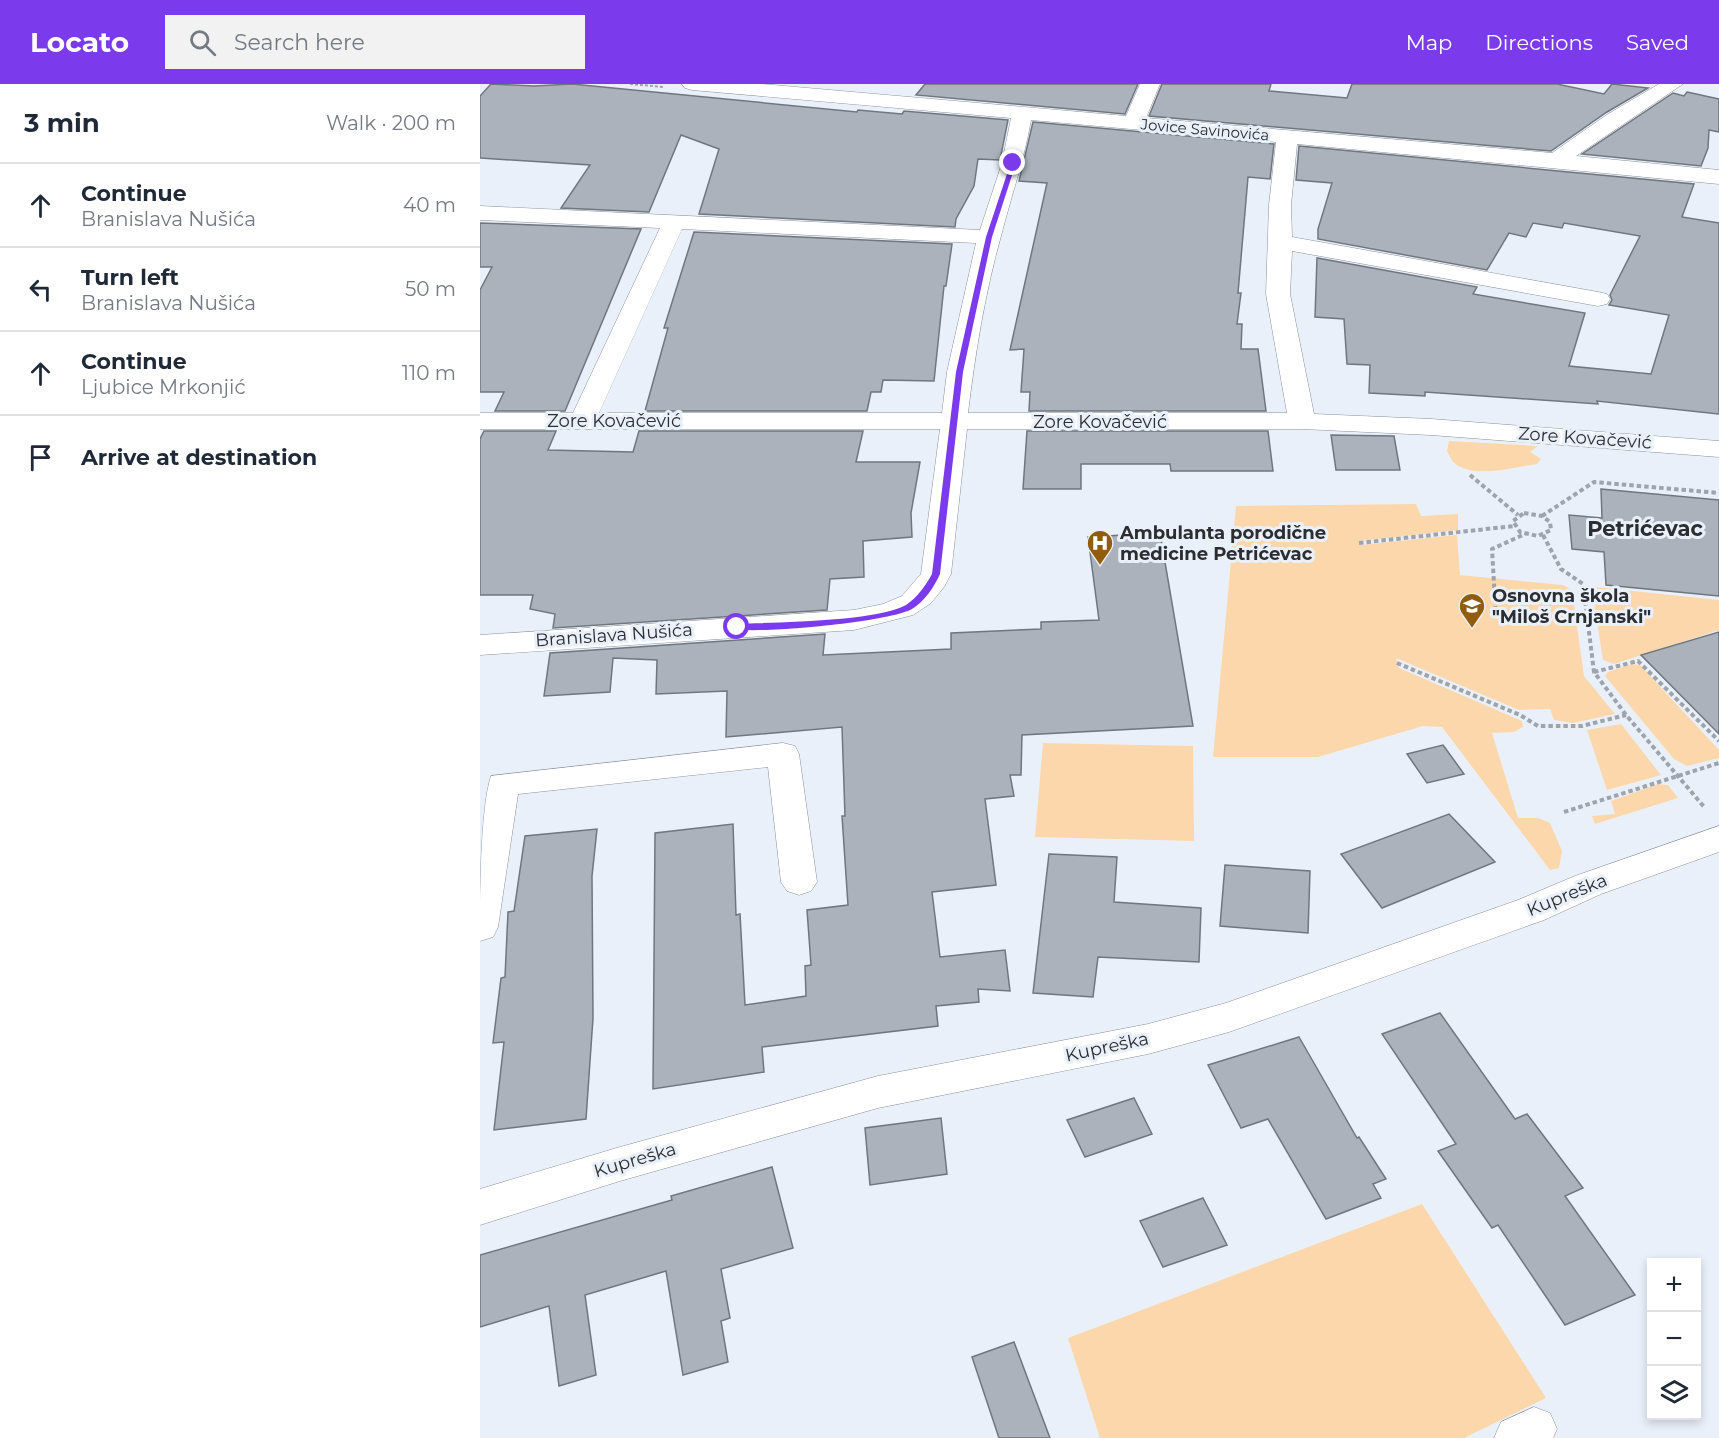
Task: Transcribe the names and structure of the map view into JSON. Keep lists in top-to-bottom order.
{
  "streets": {
    "street": [
      "Jovice Savinovića",
      "Zore Kovačević",
      "Branislava Nušića",
      "Kupreška"
    ]
  },
  "crossings": [
    ["Jovice Savinovića", "Branislava Nušića"],
    ["Zore Kovačević", "Branislava Nušića"]
  ],
  "districts": ["Petrićevac"],
  "places": {
    "hospital": ["Ambulanta porodične medicine Petrićevac"],
    "school or university": ["Osnovna škola \"Miloš Crnjanski\""]
  },
  "page": {
    "header": "Locato",
    "search": "Search here",
    "nav": ["Map", "Directions", "Saved"],
    "heading": ["3 min", "Walk · 200 m"],
    "list": [
      ["Continue", "Branislava Nušića", "40 m"],
      ["Turn left", "Branislava Nušića", "50 m"],
      ["Continue", "Ljubice Mrkonjić", "110 m"],
      "Arrive at destination"
    ],
    "map_buttons": ["+", "−"]
  }
}
